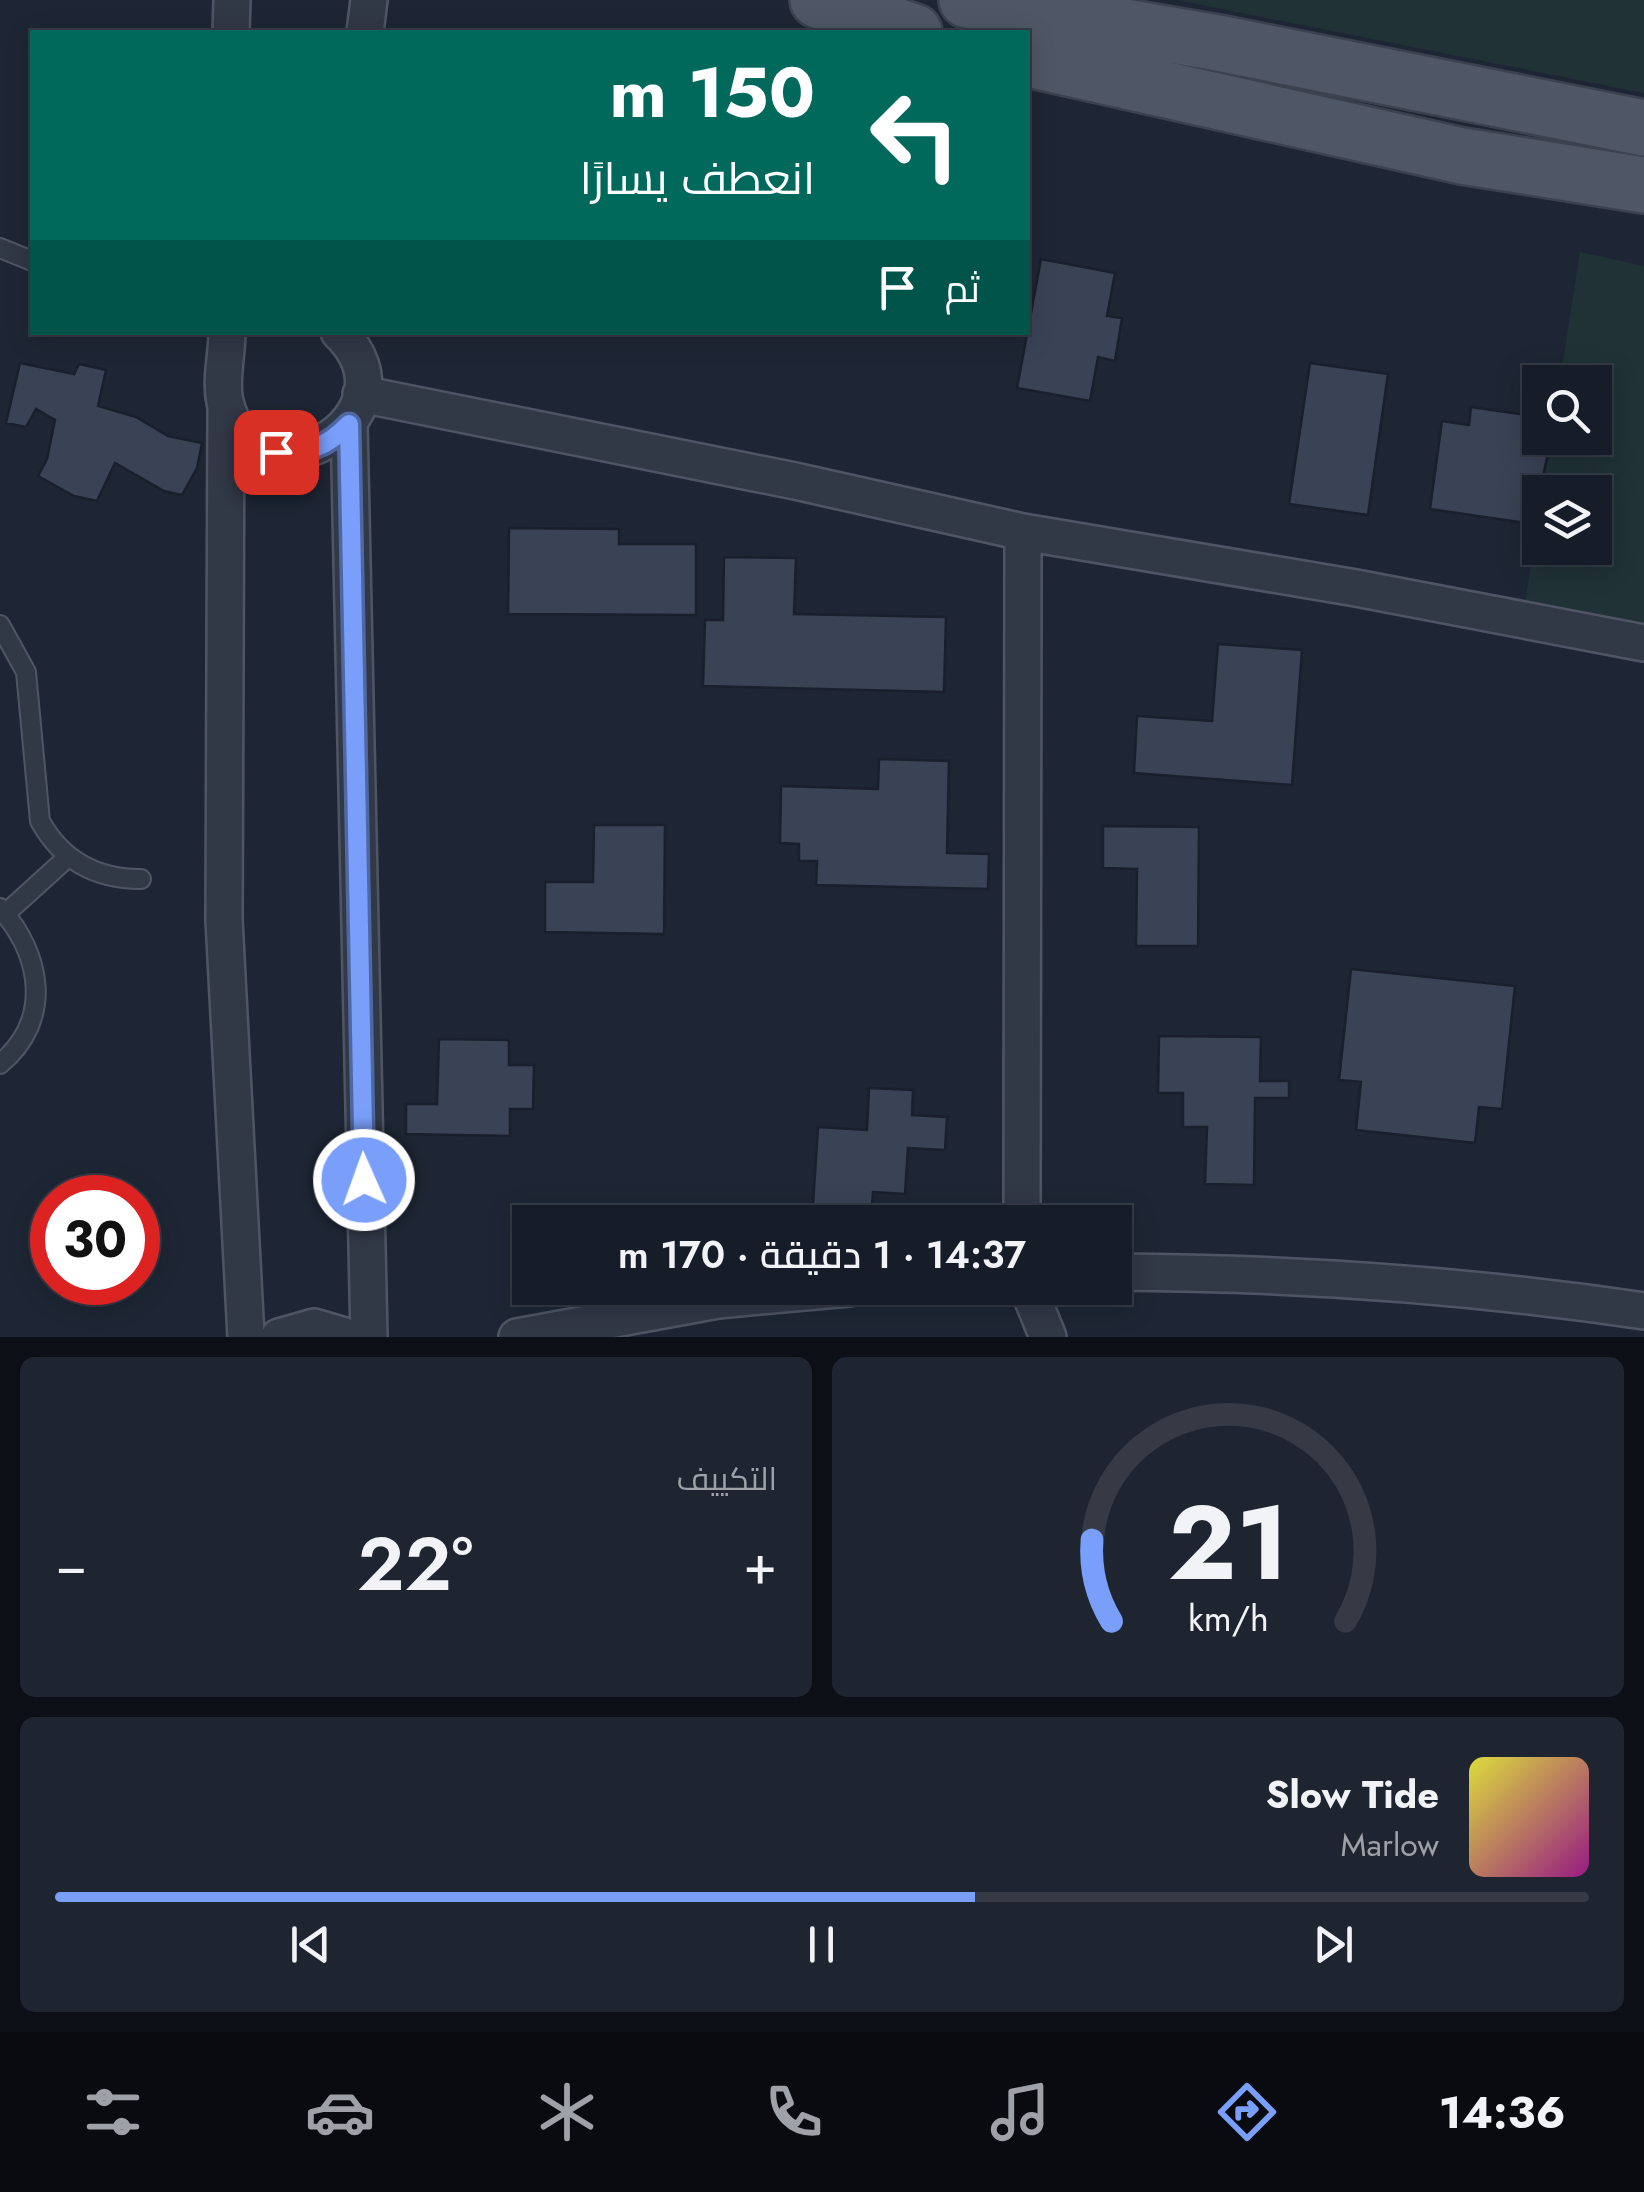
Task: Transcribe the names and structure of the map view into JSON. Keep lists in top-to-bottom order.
{
  "page": {
    "turn": ["150 m", "انعطف يسارًا"],
    "then": "ثم",
    "limit": "30",
    "trip": "14:37 · 1 دقيقة · 170 m",
    "tile": "التكييف",
    "heat": ["−", "22°", "+"],
    "song": ["Slow Tide", "Marlow"],
    "tabs": "14:36",
    "gauge": ["21", "km/h"]
  }
}
